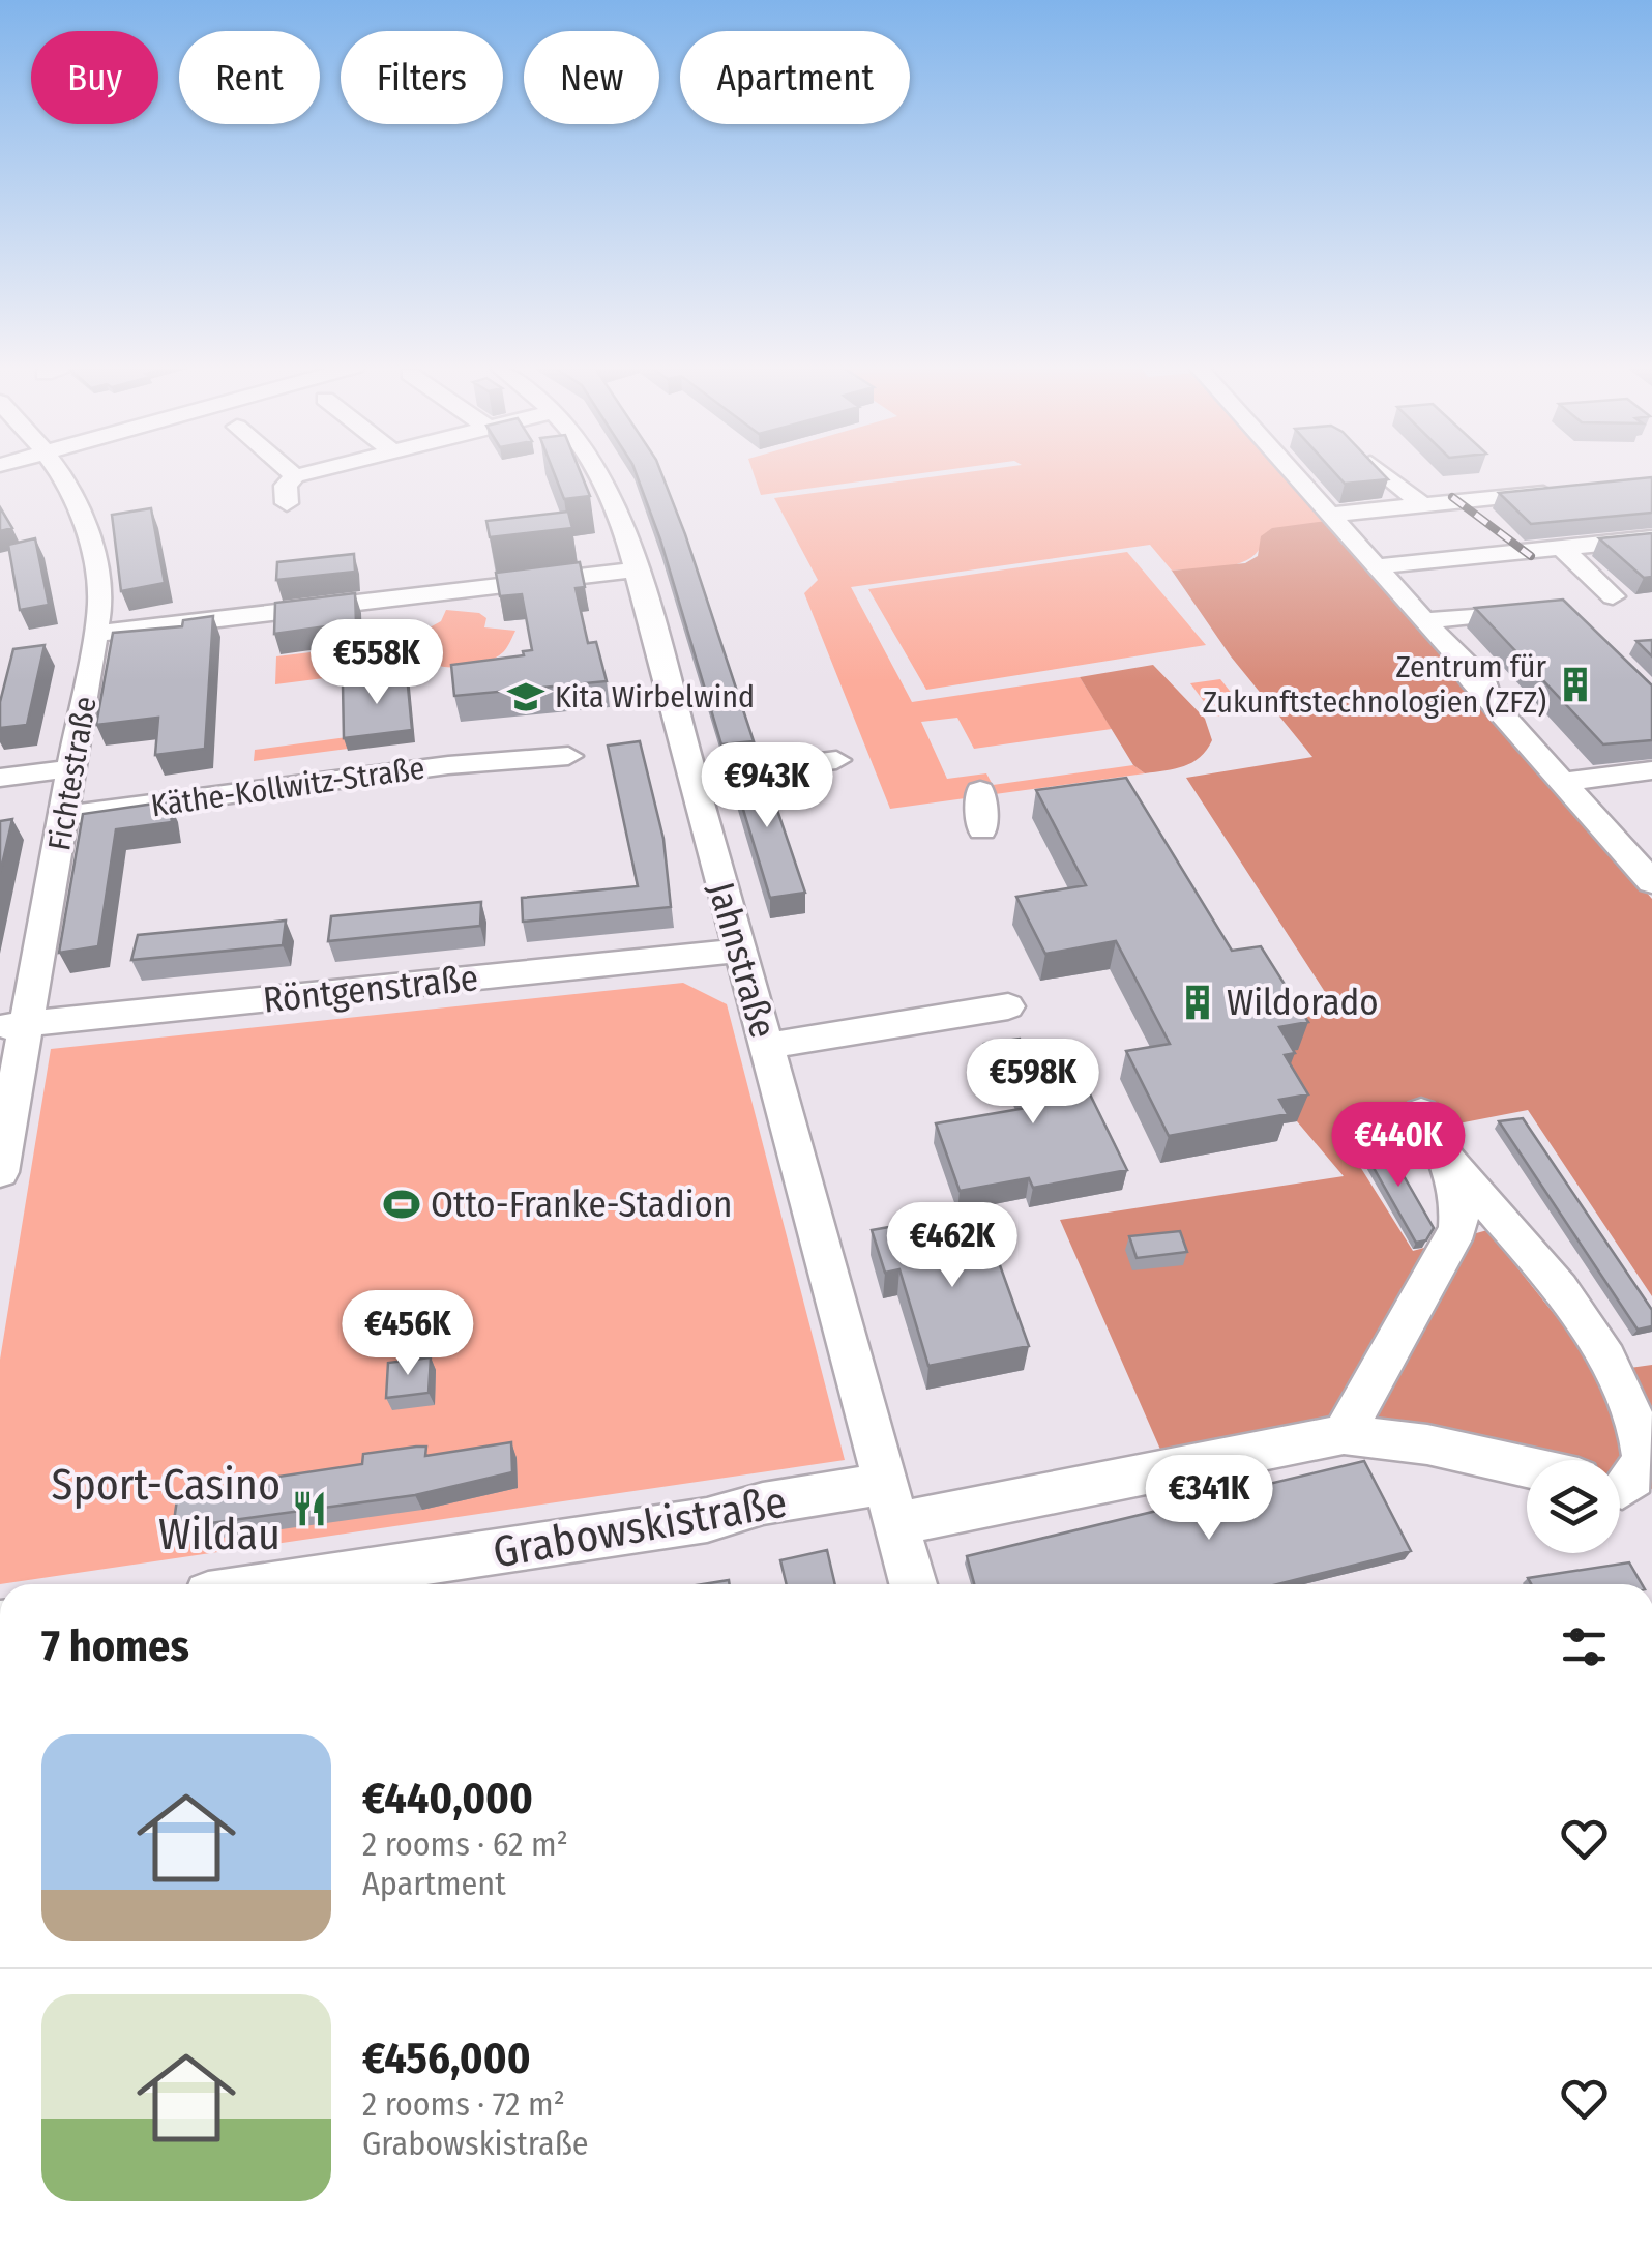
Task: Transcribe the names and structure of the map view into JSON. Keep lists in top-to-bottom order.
{
  "streets": {
    "street": [
      "Fichtestraße",
      "Käthe-Kollwitz-Straße",
      "Jahnstraße",
      "Röntgenstraße",
      "Grabowskistraße"
    ]
  },
  "crossings": [
    ["Fichtestraße", "Käthe-Kollwitz-Straße"],
    ["Fichtestraße", "Röntgenstraße"],
    ["Jahnstraße", "Röntgenstraße"],
    ["Jahnstraße", "Grabowskistraße"]
  ],
  "places": {
    "building": ["Zentrum für Zukunftstechnologien (ZFZ)", "Wildorado"],
    "school or university": ["Kita Wirbelwind"],
    "sports": ["Otto-Franke-Stadion"],
    "restaurant": ["Sport-Casino Wildau"]
  },
  "page": {
    "chip": [
      "Buy",
      "Rent",
      "Filters",
      "New",
      "Apartment"
    ],
    "price": [
      "€558K",
      "€943K",
      "€598K",
      "€440K",
      "€462K",
      "€456K",
      "€341K"
    ],
    "heading": "7 homes",
    "list": [
      {
        "name": "€440,000",
        "note": "2 rooms · 62 m² · Apartment"
      },
      {
        "name": "€456,000",
        "note": "2 rooms · 72 m² · Grabowskistraße"
      }
    ]
  }
}
